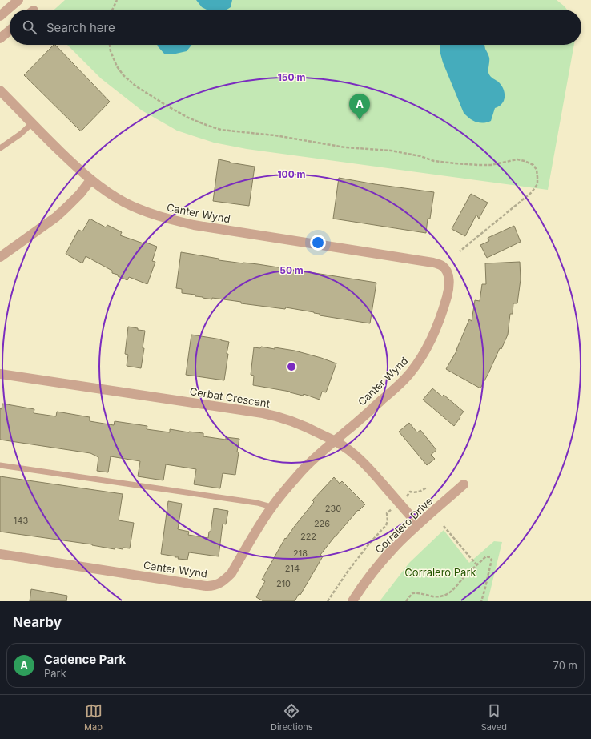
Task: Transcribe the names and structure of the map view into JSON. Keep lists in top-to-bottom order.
{
  "streets": {
    "street": ["Canter Wynd", "Cerbat Crescent", "Corralero Drive"]
  },
  "crossings": [
    ["Canter Wynd", "Cerbat Crescent"],
    ["Cerbat Crescent", "Corralero Drive"]
  ],
  "parks": ["Corralero Park"],
  "house_numbers": [
    "230",
    "143",
    "226",
    "222",
    "218",
    "214",
    "210"
  ],
  "page": {
    "search": "Search here",
    "pins": "A",
    "heading": "Nearby",
    "list": [
      {
        "mark": "A",
        "name": "Cadence Park",
        "note": "Park",
        "value": "70 m"
      }
    ],
    "nav": ["Map", "Directions", "Saved"]
  },
  "rings": ["150 m", "100 m", "50 m"]
}
